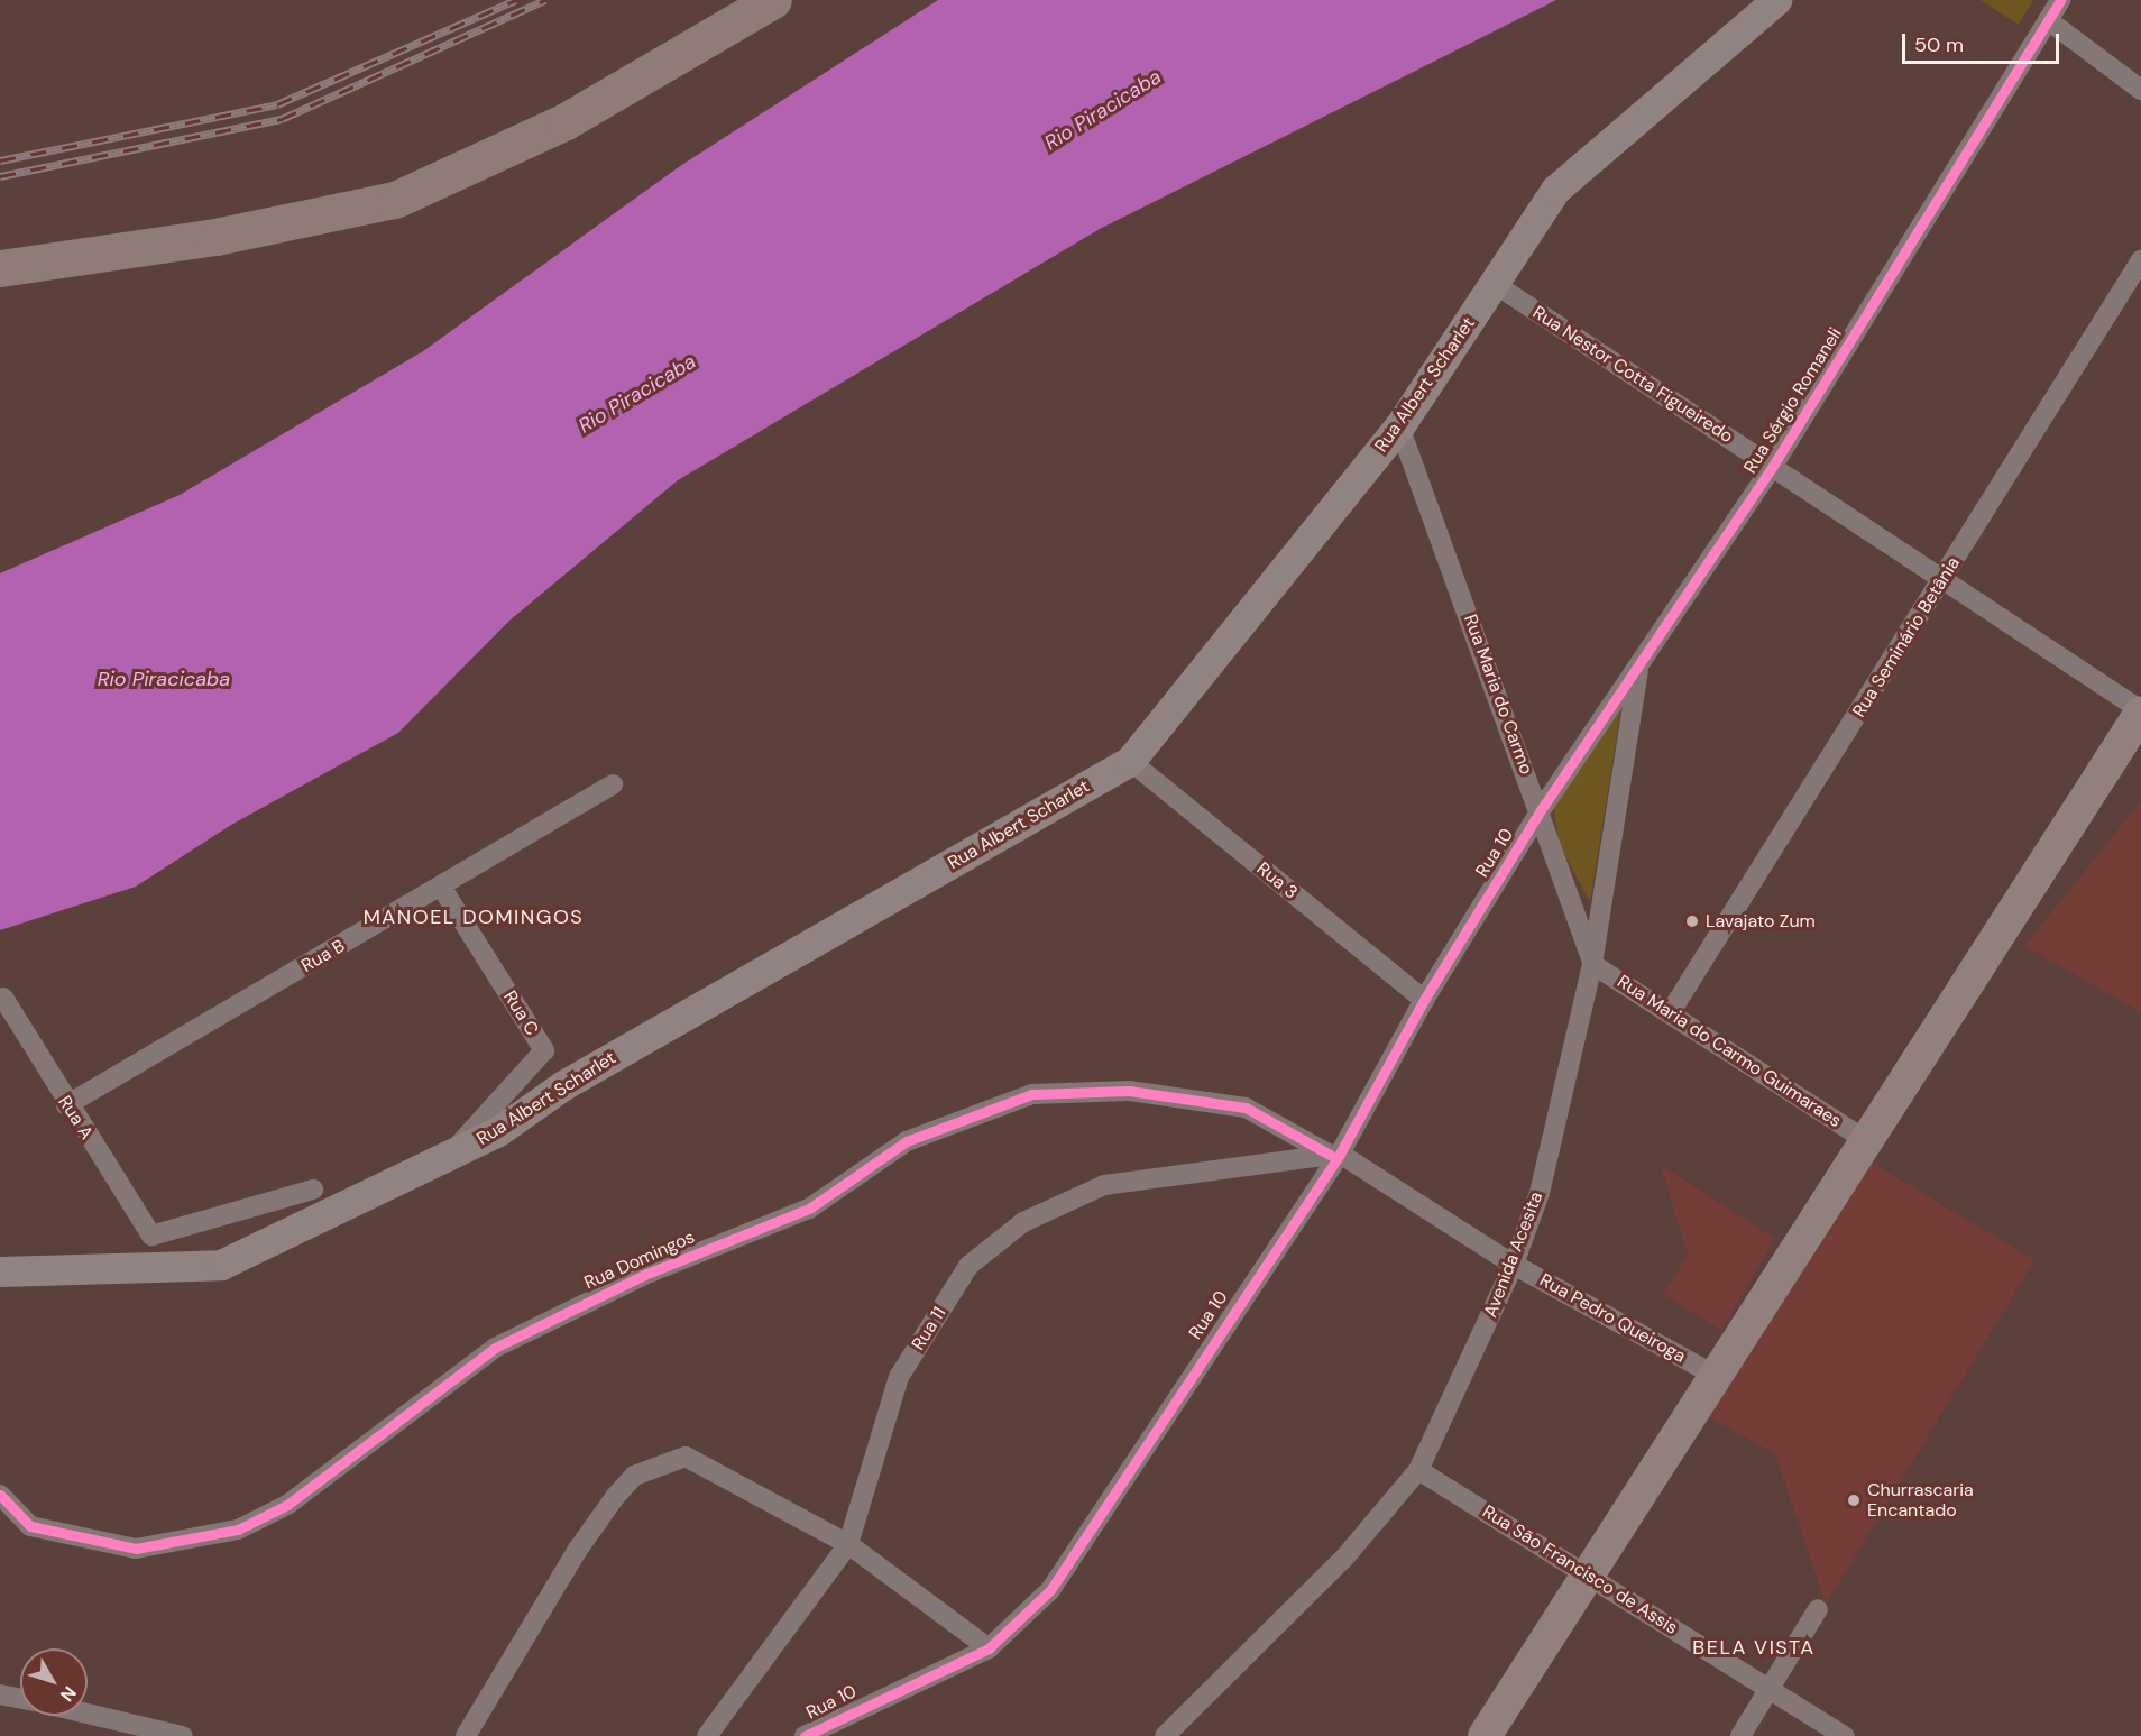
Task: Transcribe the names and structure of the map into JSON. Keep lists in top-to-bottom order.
{
  "streets": {
    "main road": ["Rua Albert Scharlet"],
    "street": [
      "Rua Nestor Cotta Figueiredo",
      "Rua Sérgio Romaneli",
      "Rua Seminário Betânia",
      "Rua Maria do Carmo",
      "Rua 10",
      "Rua 3",
      "Rua B",
      "Rua C",
      "Rua Maria do Carmo Guimaraes",
      "Rua A",
      "Avenida Acesita",
      "Rua Domingos",
      "Rua Pedro Queiroga",
      "Rua 11",
      "Rua São Francisco de Assis"
    ]
  },
  "crossings": [
    ["Rua Nestor Cotta Figueiredo", "Rua Albert Scharlet"],
    ["Rua Nestor Cotta Figueiredo", "Rua Sérgio Romaneli"],
    ["Rua Nestor Cotta Figueiredo", "Rua Seminário Betânia"],
    ["Rua Albert Scharlet", "Rua Maria do Carmo"],
    ["Rua Albert Scharlet", "Rua 3"],
    ["Rua Albert Scharlet", "Rua C"],
    ["Rua Sérgio Romaneli", "Rua Maria do Carmo"],
    ["Rua Sérgio Romaneli", "Rua 10"],
    ["Rua Sérgio Romaneli", "Avenida Acesita"],
    ["Rua Seminário Betânia", "Rua Maria do Carmo Guimaraes"],
    ["Rua Maria do Carmo", "Rua 10"],
    ["Rua Maria do Carmo", "Rua Maria do Carmo Guimaraes"],
    ["Rua Maria do Carmo", "Avenida Acesita"],
    ["Rua 10", "Rua 3"],
    ["Rua 10", "Rua Domingos"],
    ["Rua 10", "Rua Pedro Queiroga"],
    ["Rua 10", "Rua 11"],
    ["Rua B", "Rua C"],
    ["Rua B", "Rua A"],
    ["Rua Maria do Carmo Guimaraes", "Avenida Acesita"],
    ["Avenida Acesita", "Rua Pedro Queiroga"],
    ["Avenida Acesita", "Rua São Francisco de Assis"],
    ["Rua Domingos", "Rua Pedro Queiroga"],
    ["Rua Domingos", "Rua 11"],
    ["Rua Pedro Queiroga", "Rua 11"]
  ],
  "districts": ["MANOEL DOMINGOS", "BELA VISTA"],
  "water": ["Rio Piracicaba"],
  "places": ["Lavajato Zum", "Churrascaria Encantado"],
  "scale_bar": "50 m",
  "north": "bottom right"
}
